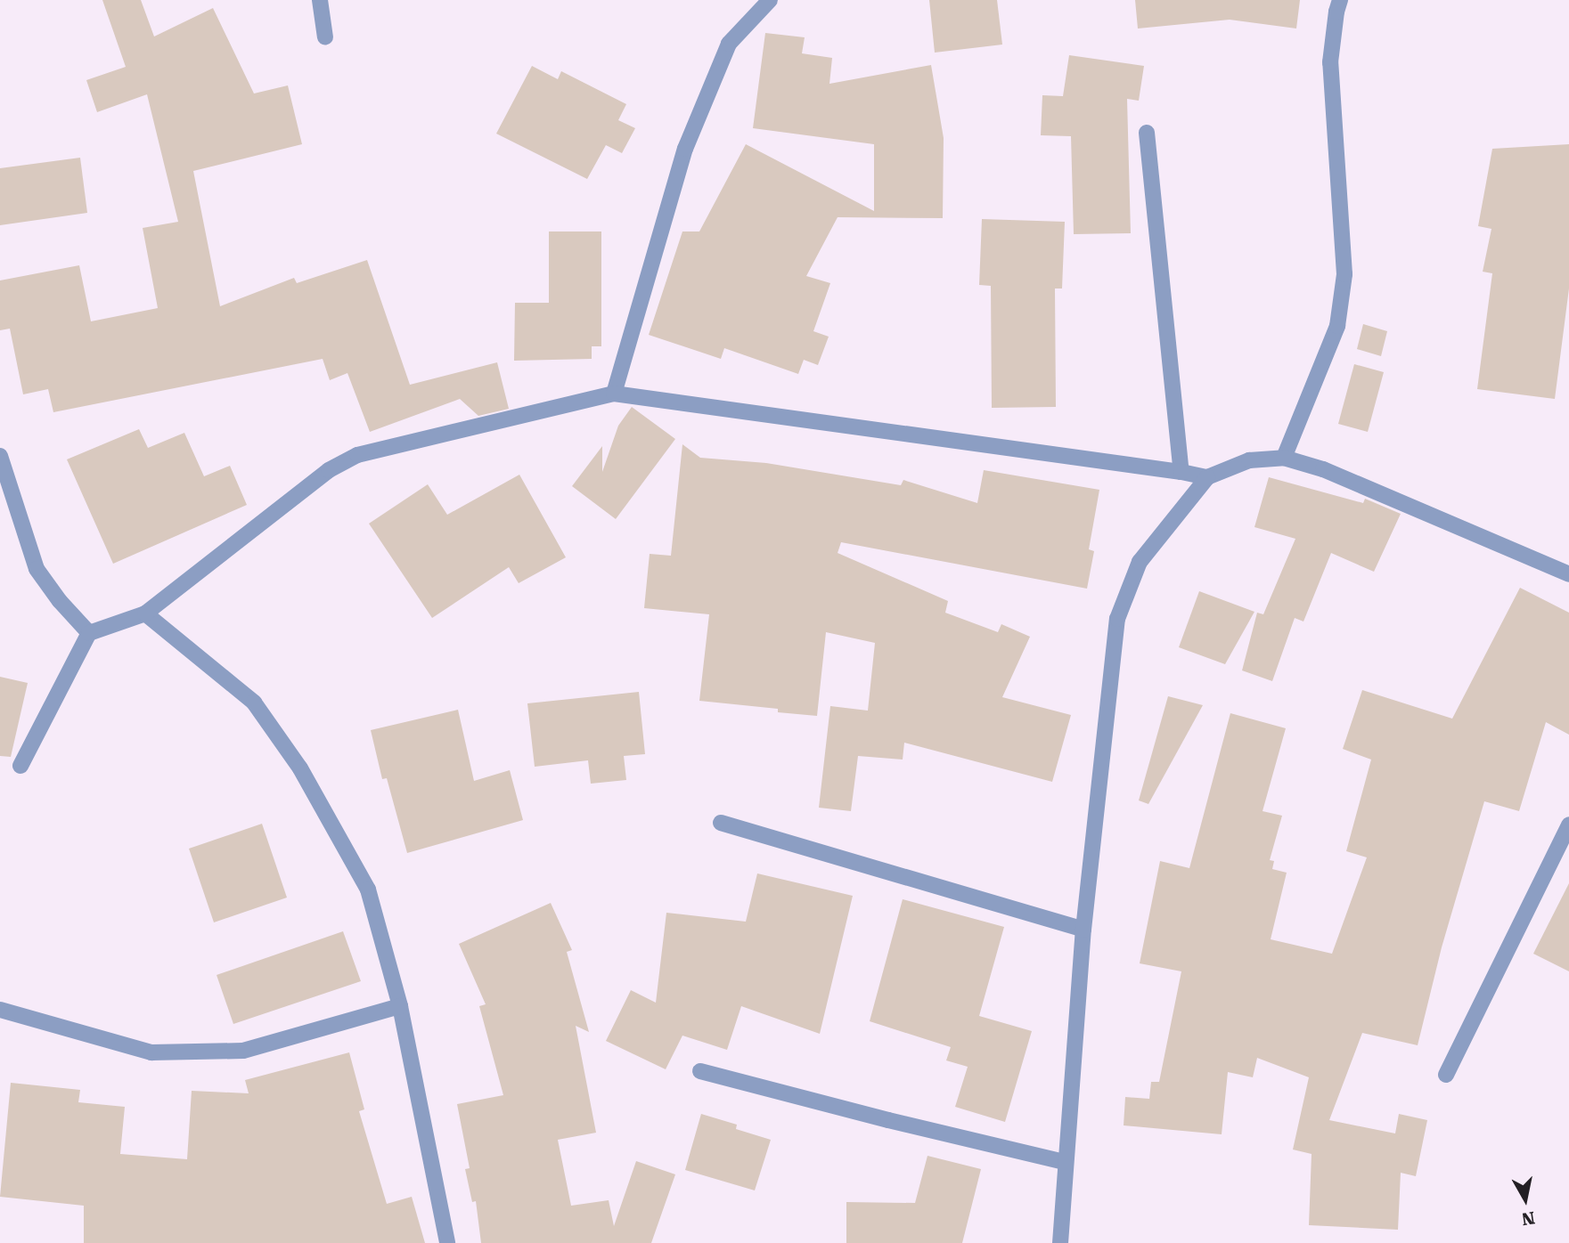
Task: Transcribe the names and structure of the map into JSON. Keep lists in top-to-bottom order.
{
  "north": "bottom"
}
